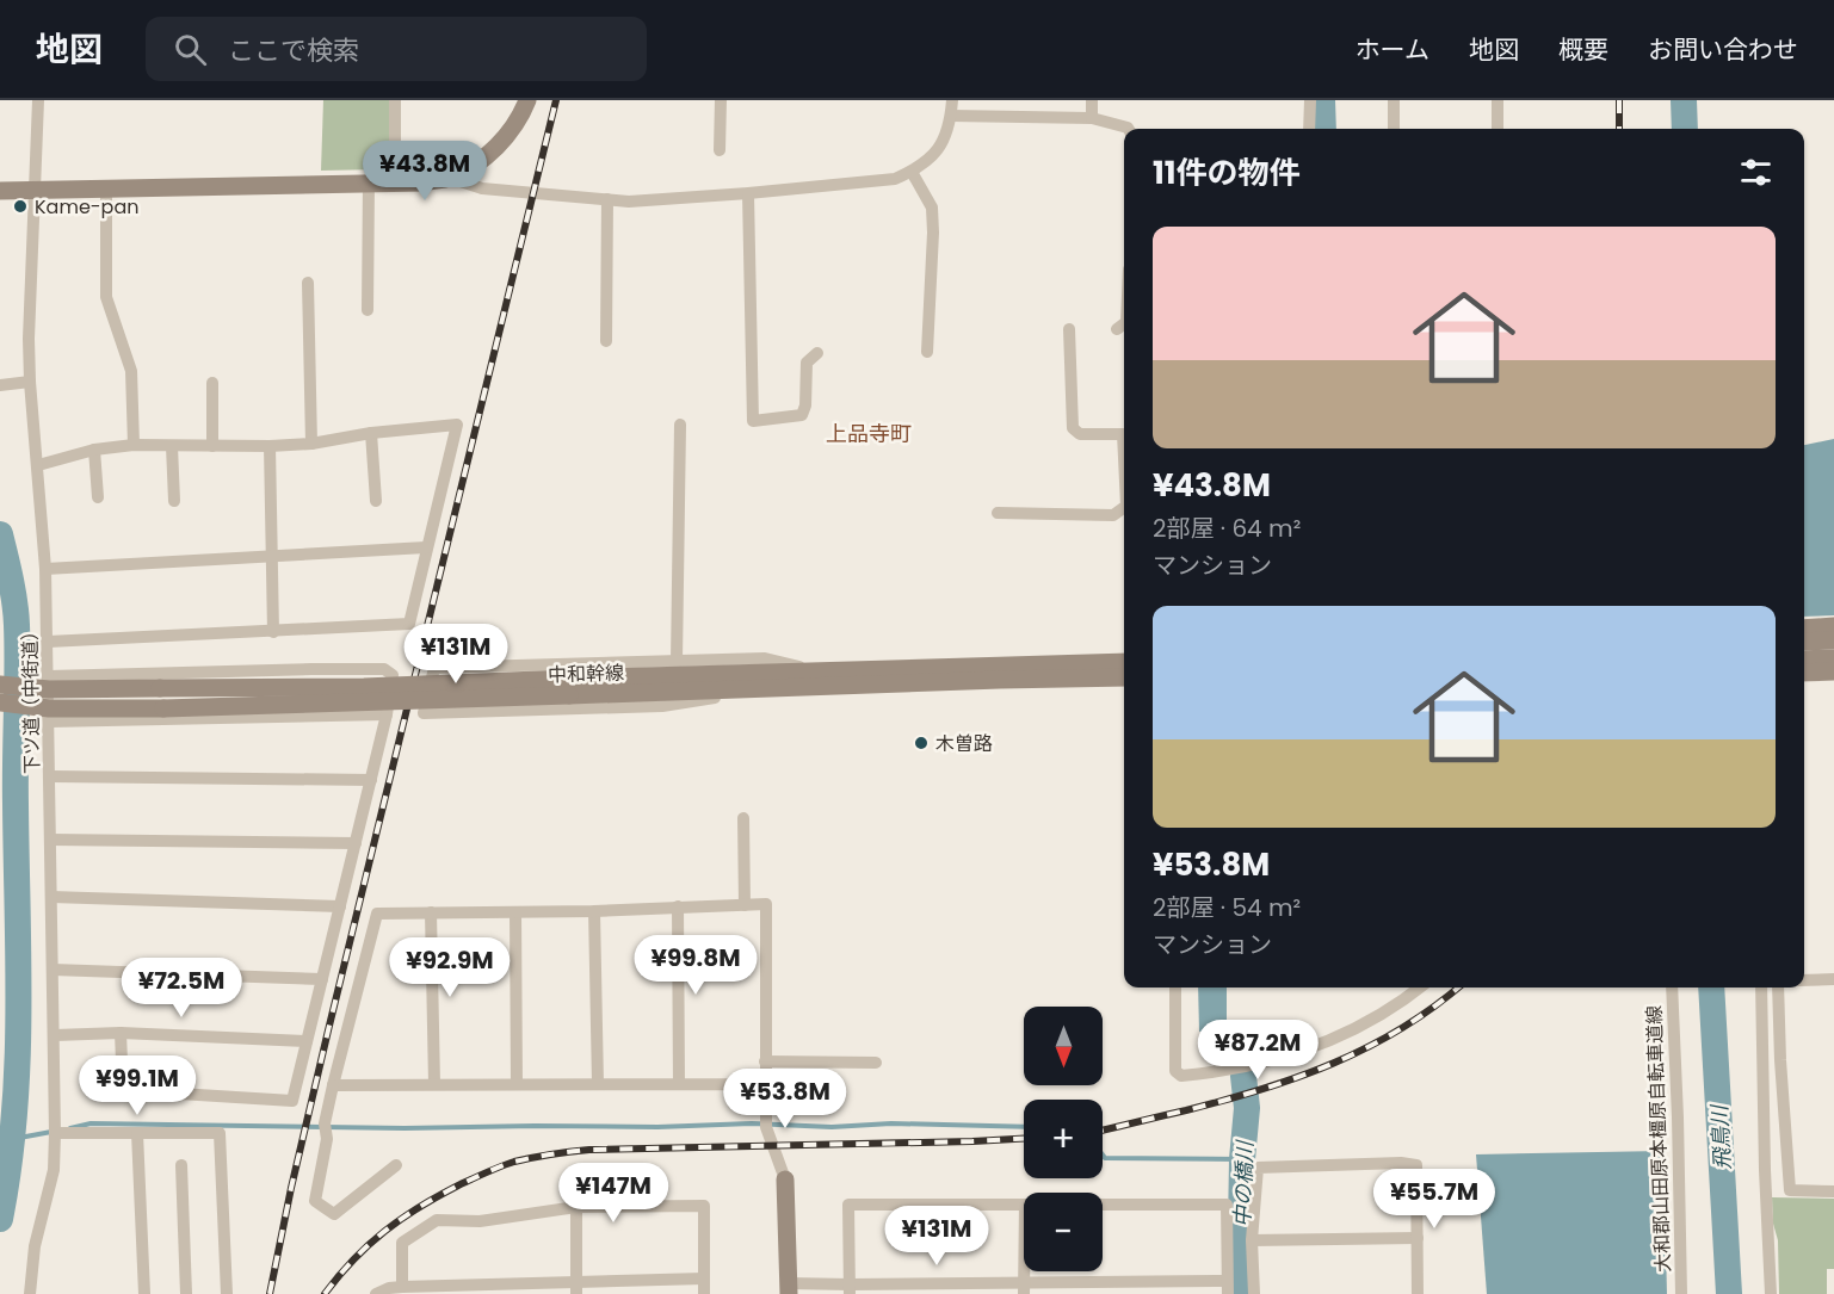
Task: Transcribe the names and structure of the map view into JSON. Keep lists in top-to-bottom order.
{
  "streets": {
    "main road": ["中和幹線"],
    "street": ["下ツ道（中街道）", "大和郡山田原本橿原自転車道線"]
  },
  "crossings": [
    ["中和幹線", "下ツ道（中街道）"]
  ],
  "districts": ["上品寺町"],
  "water": ["飛鳥川", "中の橋川"],
  "places": ["Kame-pan", "木曽路"],
  "north": "bottom",
  "page": {
    "header": "地図",
    "search": "ここで検索",
    "nav": [
      "ホーム",
      "地図",
      "概要",
      "お問い合わせ"
    ],
    "heading": "11件の物件",
    "price": [
      "¥43.8M",
      "¥131M",
      "¥99.8M",
      "¥92.9M",
      "¥72.5M",
      "¥87.2M",
      "¥99.1M",
      "¥53.8M",
      "¥147M",
      "¥55.7M",
      "¥131M"
    ],
    "list": [
      {
        "name": "¥43.8M",
        "note": "2部屋 · 64 m² · マンション"
      },
      {
        "name": "¥53.8M",
        "note": "2部屋 · 54 m² · マンション"
      }
    ],
    "map_buttons": ["+", "−"]
  }
}
